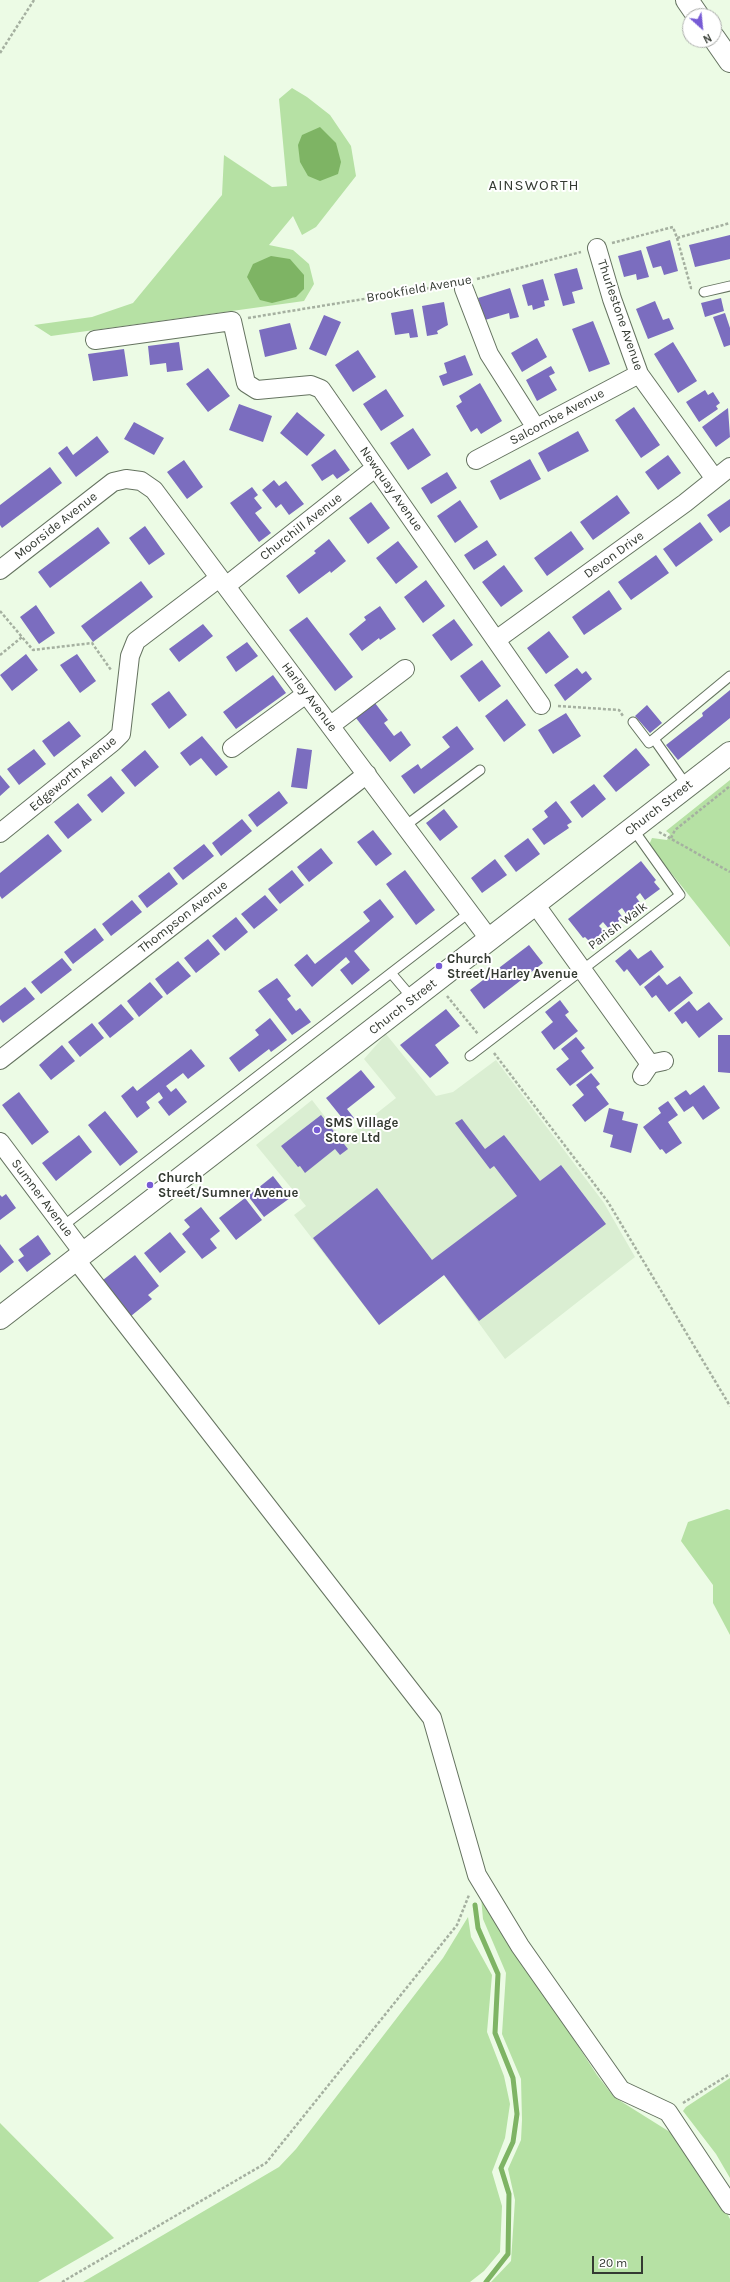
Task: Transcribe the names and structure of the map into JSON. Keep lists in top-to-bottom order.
{
  "streets": {
    "main road": ["Church Street"],
    "street": [
      "Thurlestone Avenue",
      "Salcombe Avenue",
      "Newquay Avenue",
      "Moorside Avenue",
      "Churchill Avenue",
      "Devon Drive",
      "Harley Avenue",
      "Edgeworth Avenue",
      "Thompson Avenue",
      "Sumner Avenue"
    ],
    "lane": ["Parish Walk"],
    "path": ["Brookfield Avenue"]
  },
  "crossings": [
    ["Brookfield Avenue", "Thurlestone Avenue"],
    ["Brookfield Avenue", "Newquay Avenue"],
    ["Thurlestone Avenue", "Salcombe Avenue"],
    ["Thurlestone Avenue", "Devon Drive"],
    ["Newquay Avenue", "Churchill Avenue"],
    ["Newquay Avenue", "Devon Drive"],
    ["Moorside Avenue", "Harley Avenue"],
    ["Churchill Avenue", "Harley Avenue"],
    ["Churchill Avenue", "Edgeworth Avenue"],
    ["Harley Avenue", "Edgeworth Avenue"],
    ["Harley Avenue", "Church Street"],
    ["Harley Avenue", "Thompson Avenue"],
    ["Church Street", "Parish Walk"],
    ["Church Street", "Sumner Avenue"]
  ],
  "districts": ["AINSWORTH"],
  "places": ["Church Street/Harley Avenue", "SMS Village Store Ltd", "Church Street/Sumner Avenue"],
  "scale_bar": "20 m",
  "north": "bottom right"
}
